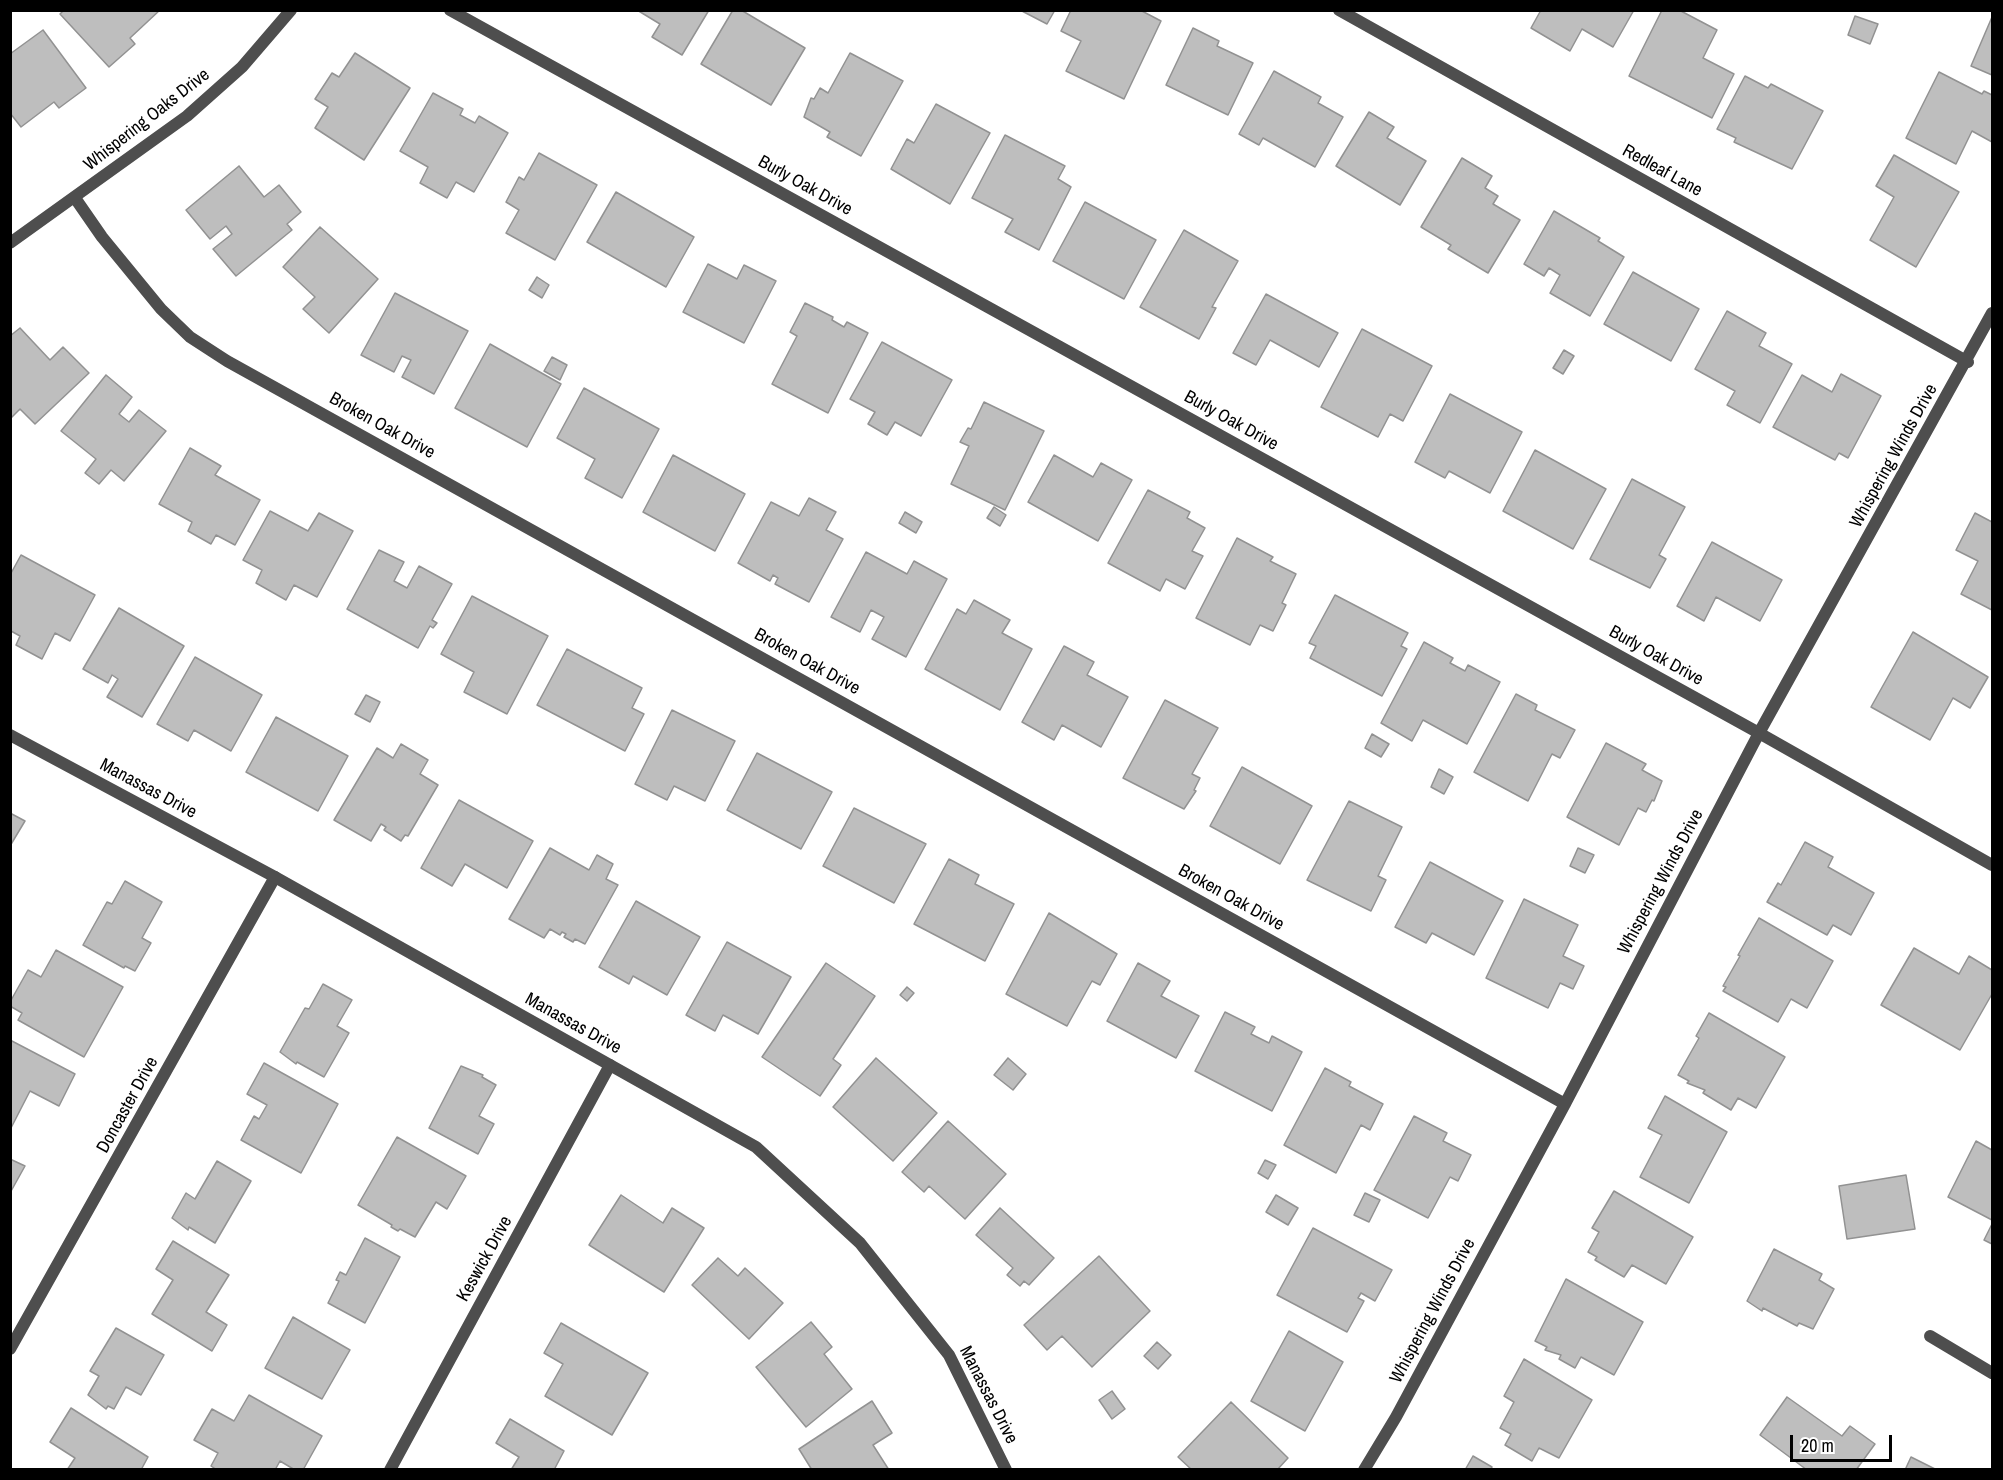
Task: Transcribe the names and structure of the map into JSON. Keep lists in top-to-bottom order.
{
  "streets": {
    "street": [
      "Whispering Oaks Drive",
      "Redleaf Lane",
      "Burly Oak Drive",
      "Broken Oak Drive",
      "Whispering Winds Drive",
      "Manassas Drive",
      "Doncaster Drive",
      "Keswick Drive"
    ]
  },
  "crossings": [
    ["Whispering Oaks Drive", "Broken Oak Drive"],
    ["Redleaf Lane", "Whispering Winds Drive"],
    ["Burly Oak Drive", "Whispering Winds Drive"],
    ["Broken Oak Drive", "Whispering Winds Drive"],
    ["Manassas Drive", "Doncaster Drive"],
    ["Manassas Drive", "Keswick Drive"]
  ],
  "scale_bar": "20 m"
}
